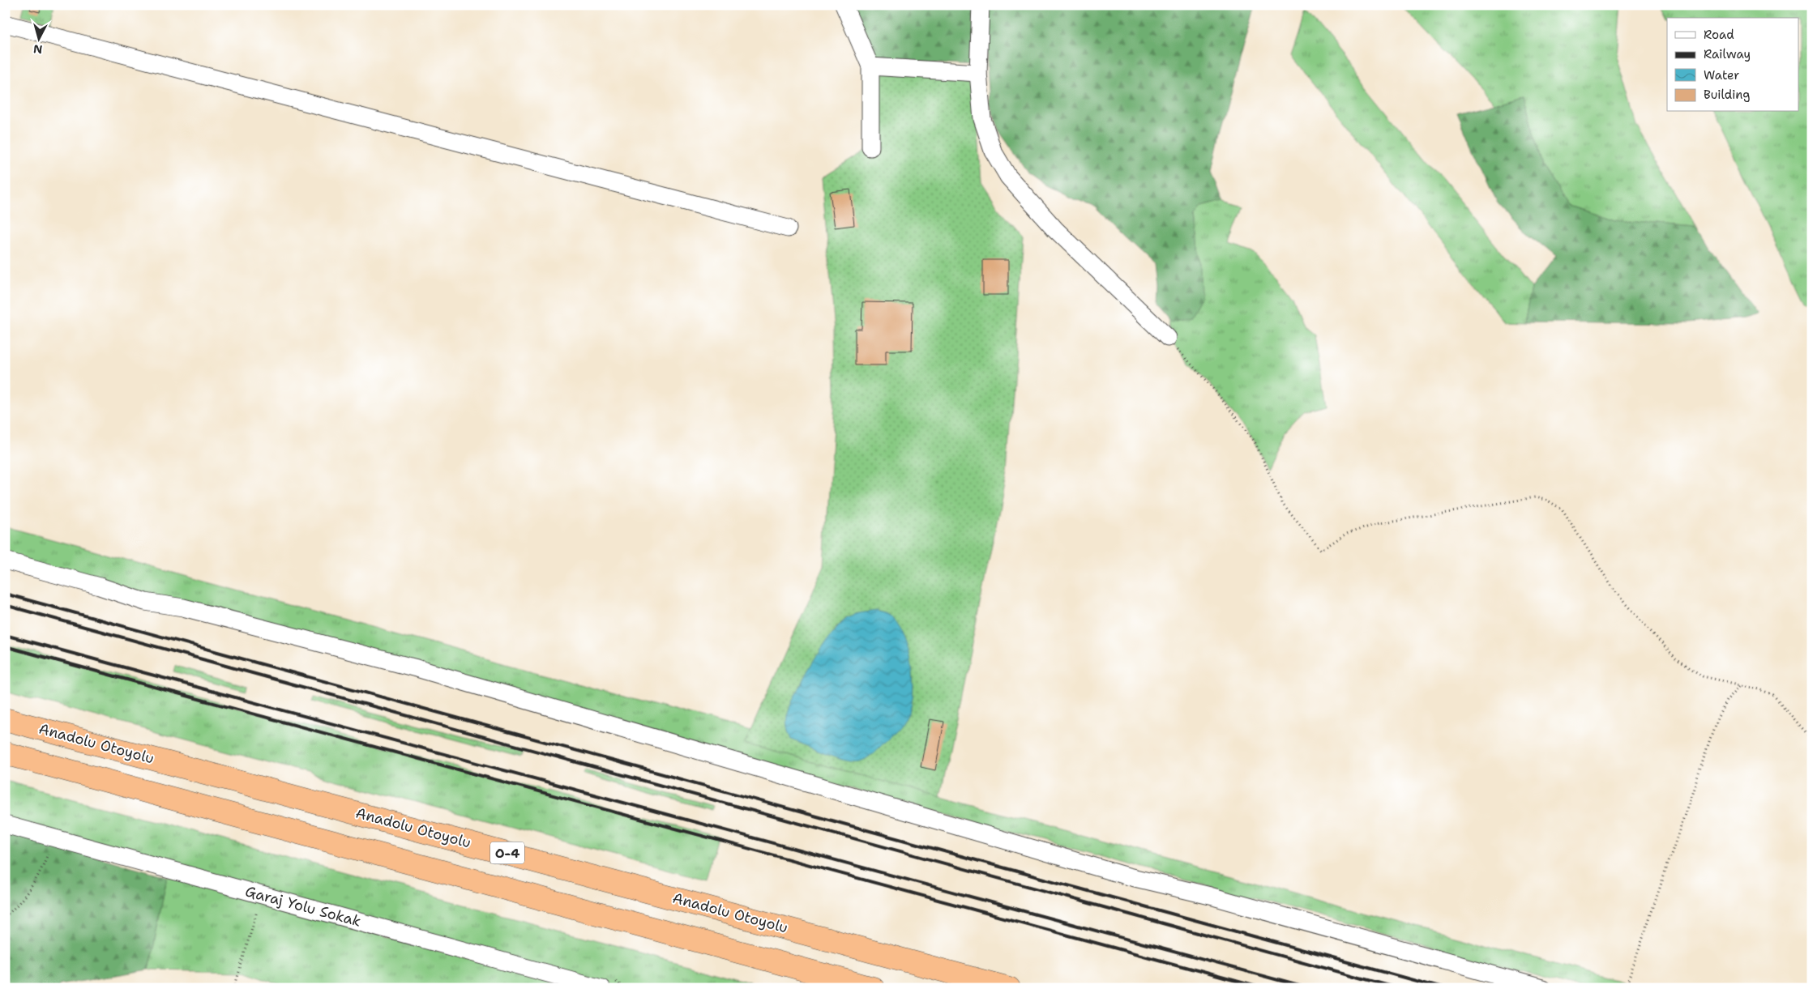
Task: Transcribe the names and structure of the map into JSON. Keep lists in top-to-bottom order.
{
  "streets": {
    "highway": ["Anadolu Otoyolu", "O-4"],
    "street": ["Garaj Yolu Sokak"]
  },
  "legend": [
    "Road",
    "Railway",
    "Water",
    "Building"
  ],
  "north": "bottom"
}
